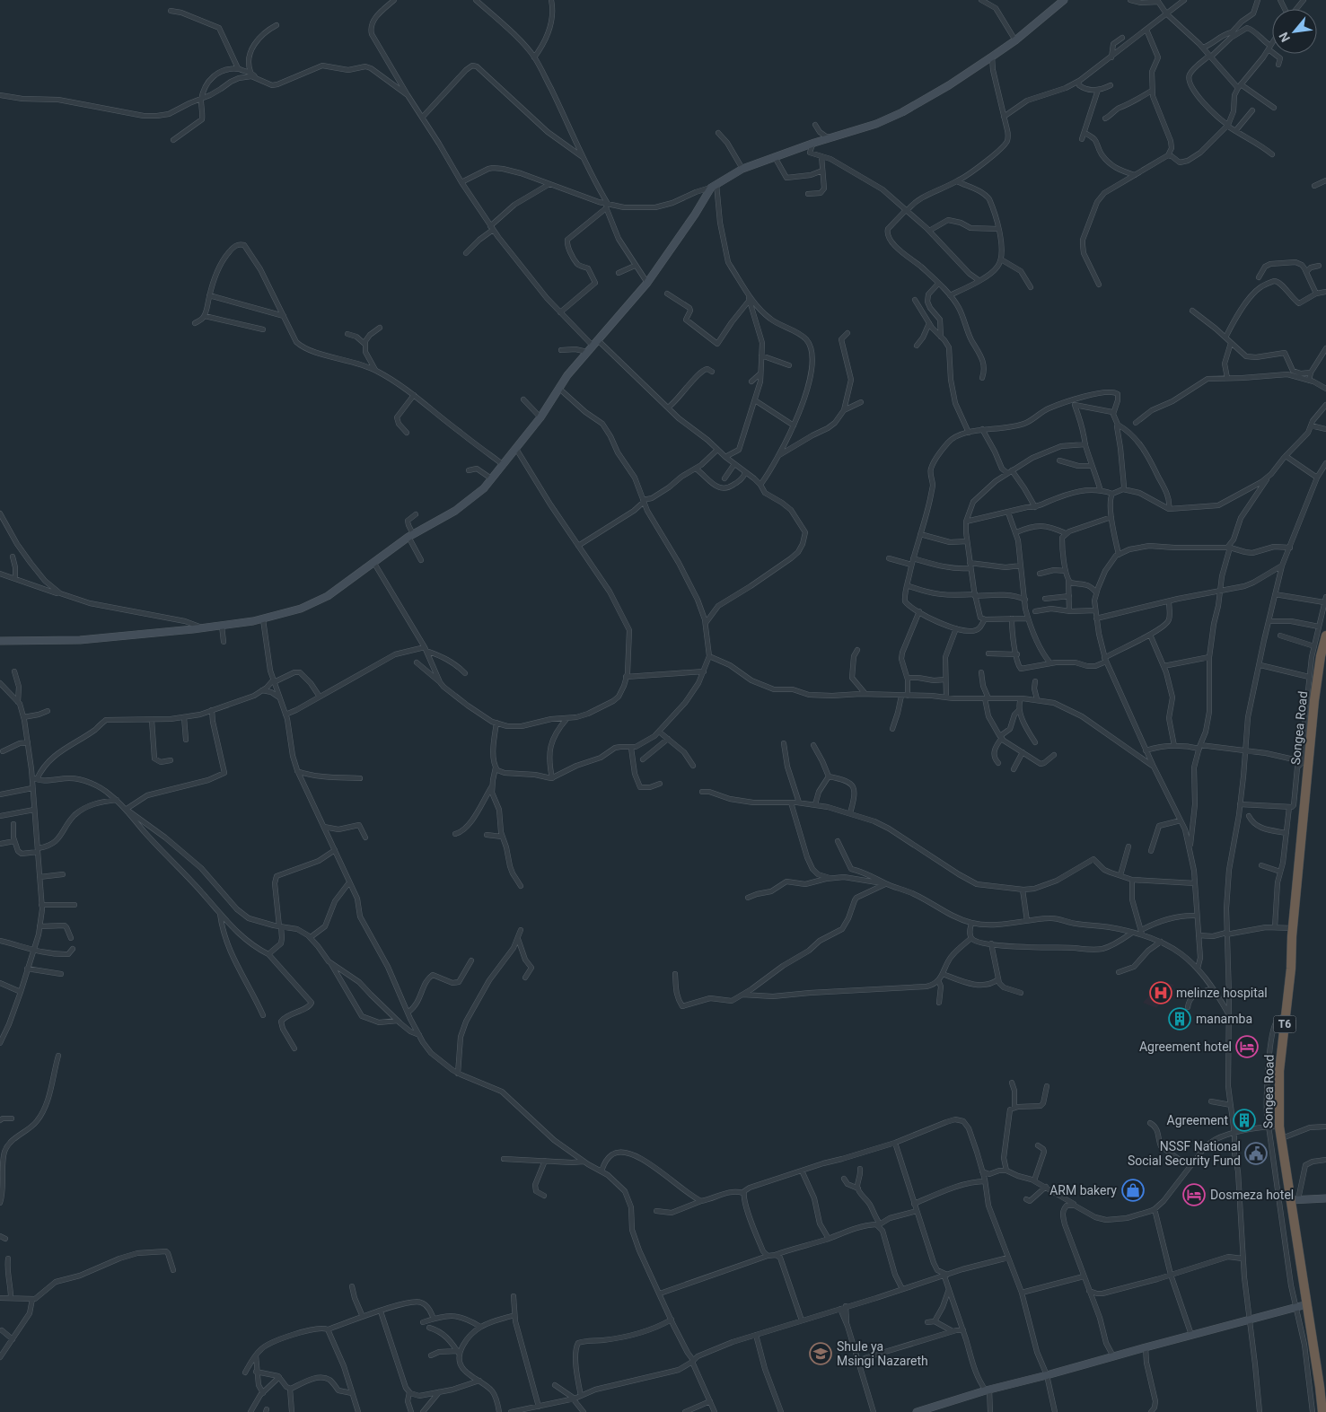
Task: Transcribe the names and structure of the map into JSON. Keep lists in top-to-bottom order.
{
  "streets": {
    "highway": ["Songea Road", "T6"]
  },
  "places": {
    "hospital": ["melinze hospital"],
    "building": ["manamba", "Agreement"],
    "hotel": ["Agreement hotel", "Dosmeza hotel"],
    "public building": ["NSSF National Social Security Fund"],
    "shop": ["ARM bakery"],
    "school or university": ["Shule ya Msingi Nazareth"]
  },
  "north": "bottom left"
}
